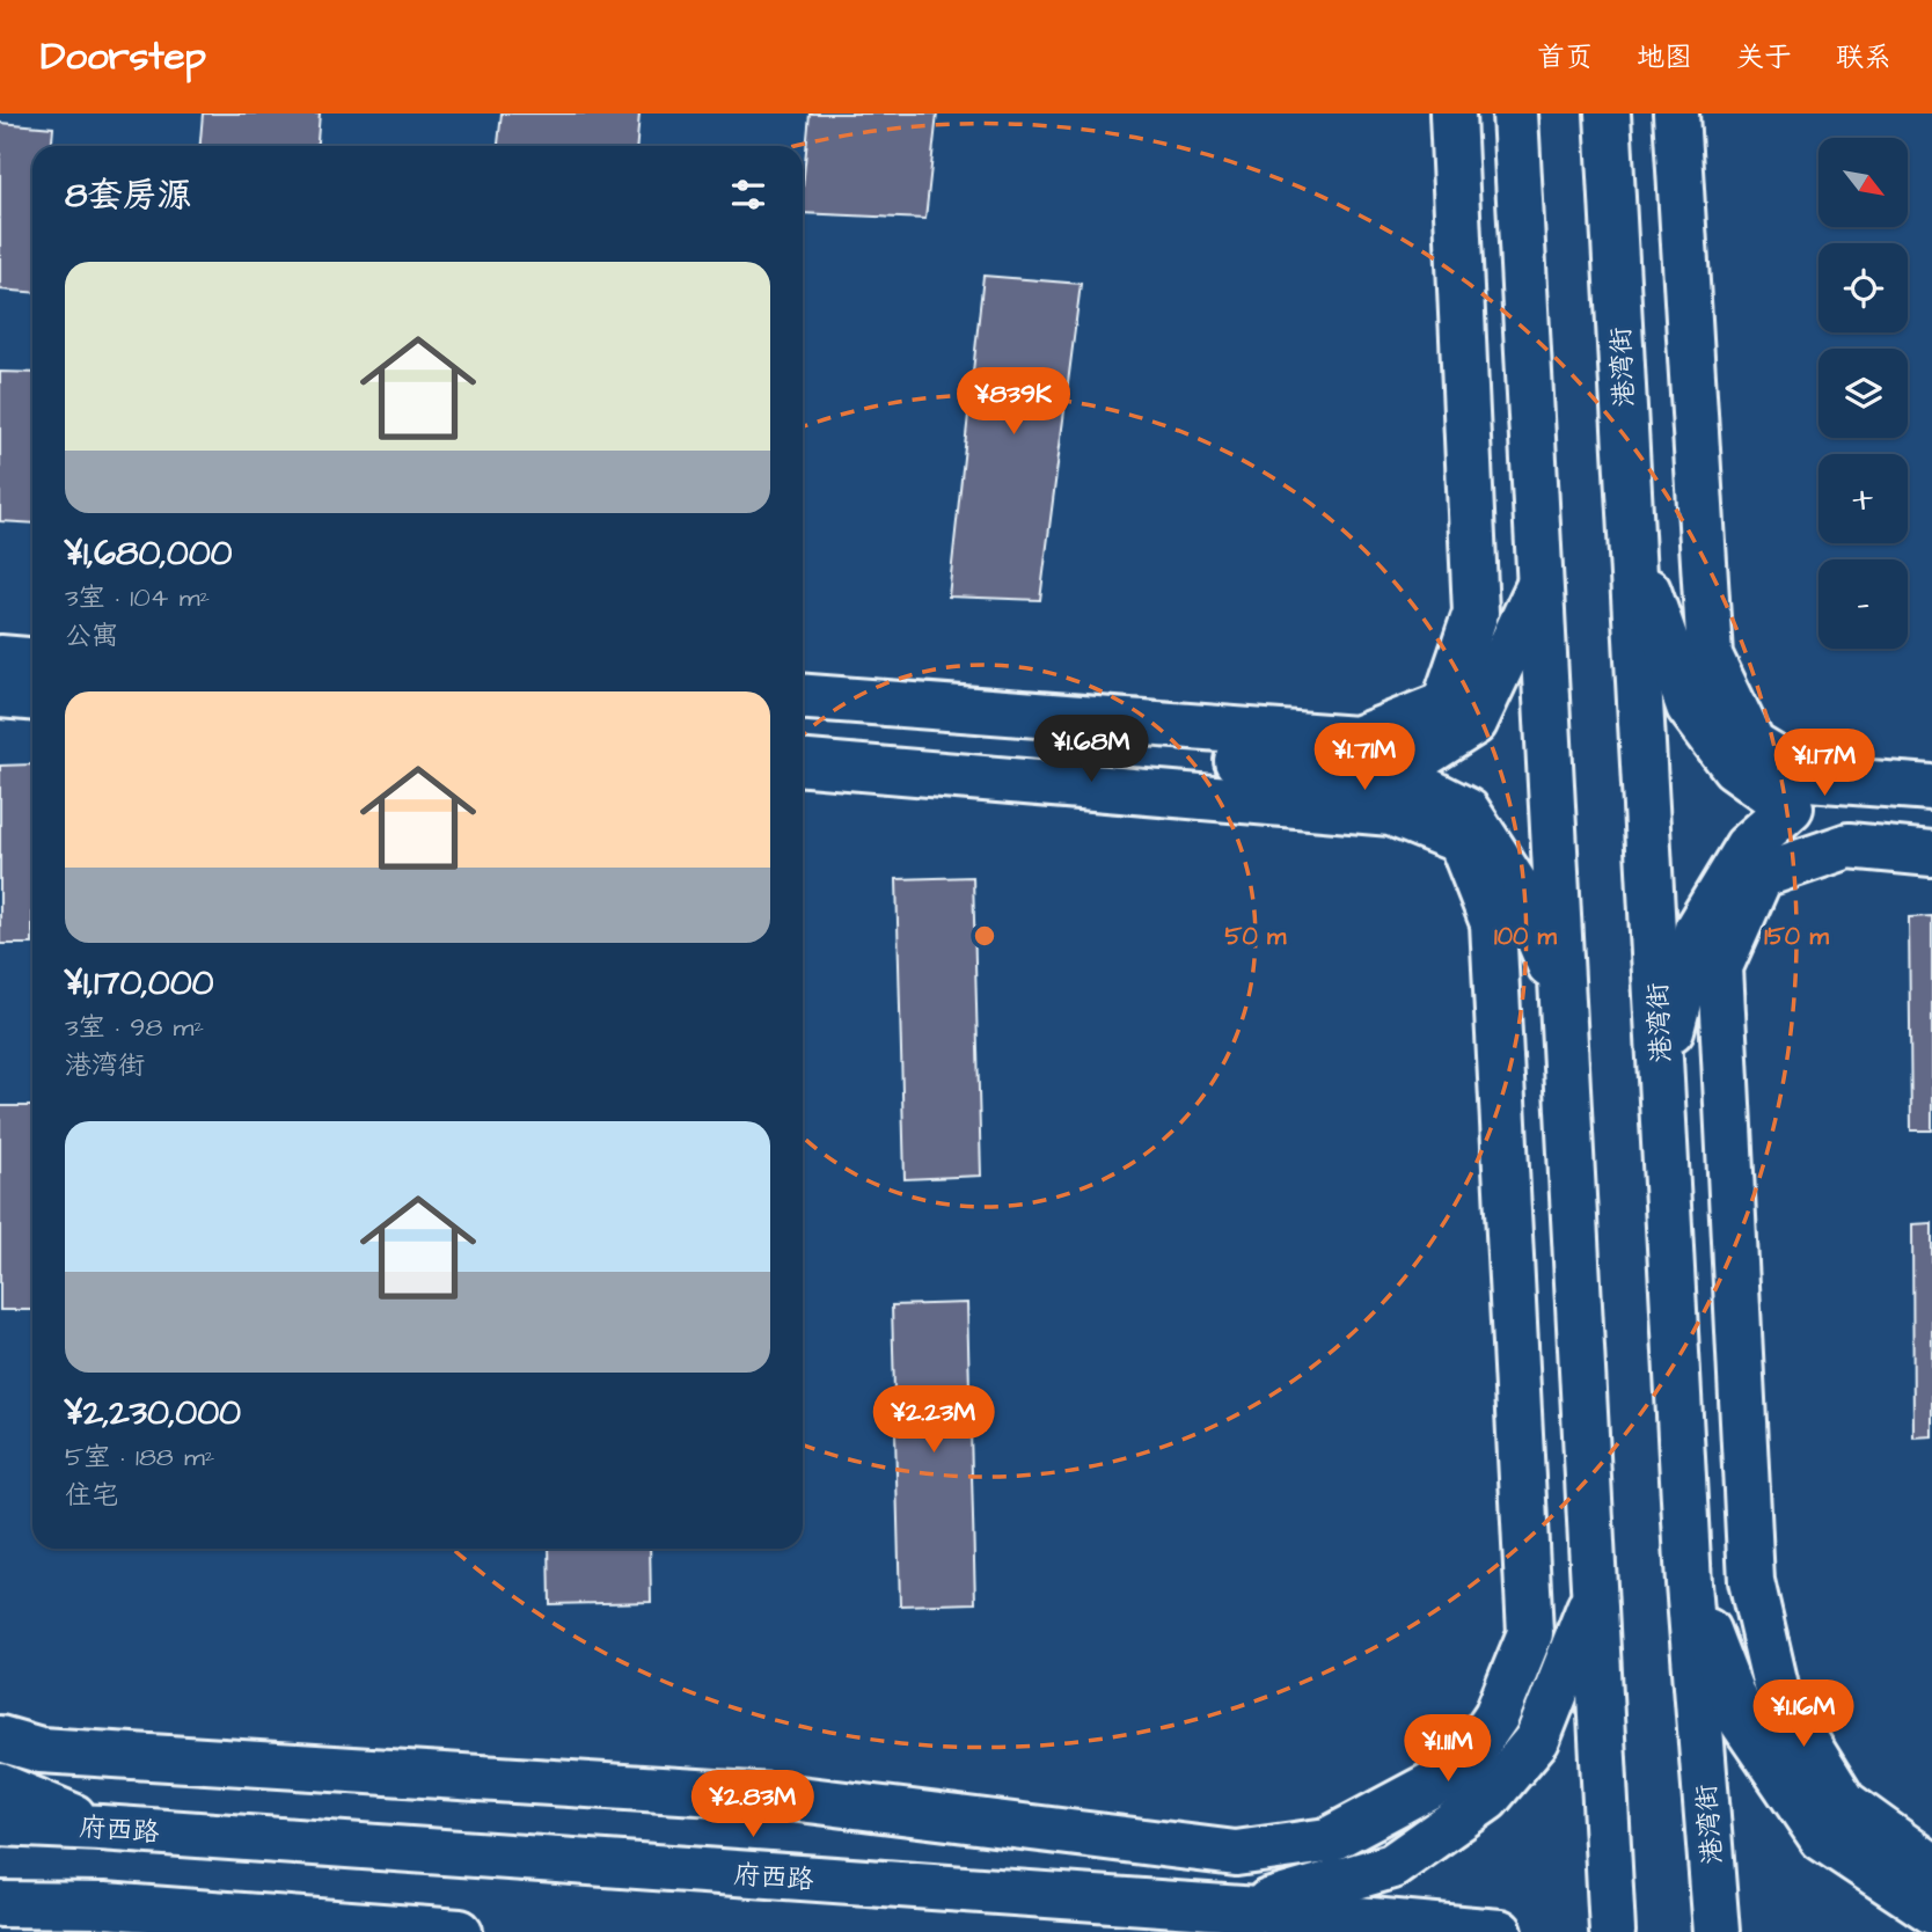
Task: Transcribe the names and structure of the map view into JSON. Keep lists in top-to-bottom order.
{
  "streets": {
    "street": ["港湾街", "府西路"]
  },
  "north": "bottom right",
  "page": {
    "header": "Doorstep",
    "nav": [
      "首页",
      "地图",
      "关于",
      "联系"
    ],
    "map_buttons": ["+", "−"],
    "heading": "8套房源",
    "list": [
      {
        "name": "¥1,680,000",
        "note": "3室 · 104 m² · 公寓"
      },
      {
        "name": "¥1,170,000",
        "note": "3室 · 98 m² · 港湾街"
      },
      {
        "name": "¥2,230,000",
        "note": "5室 · 188 m² · 住宅"
      }
    ],
    "price": [
      "¥839K",
      "¥1.68M",
      "¥1.71M",
      "¥1.17M",
      "¥2.23M",
      "¥1.16M",
      "¥1.11M",
      "¥2.83M"
    ]
  },
  "rings": ["50 m", "100 m", "150 m"]
}
